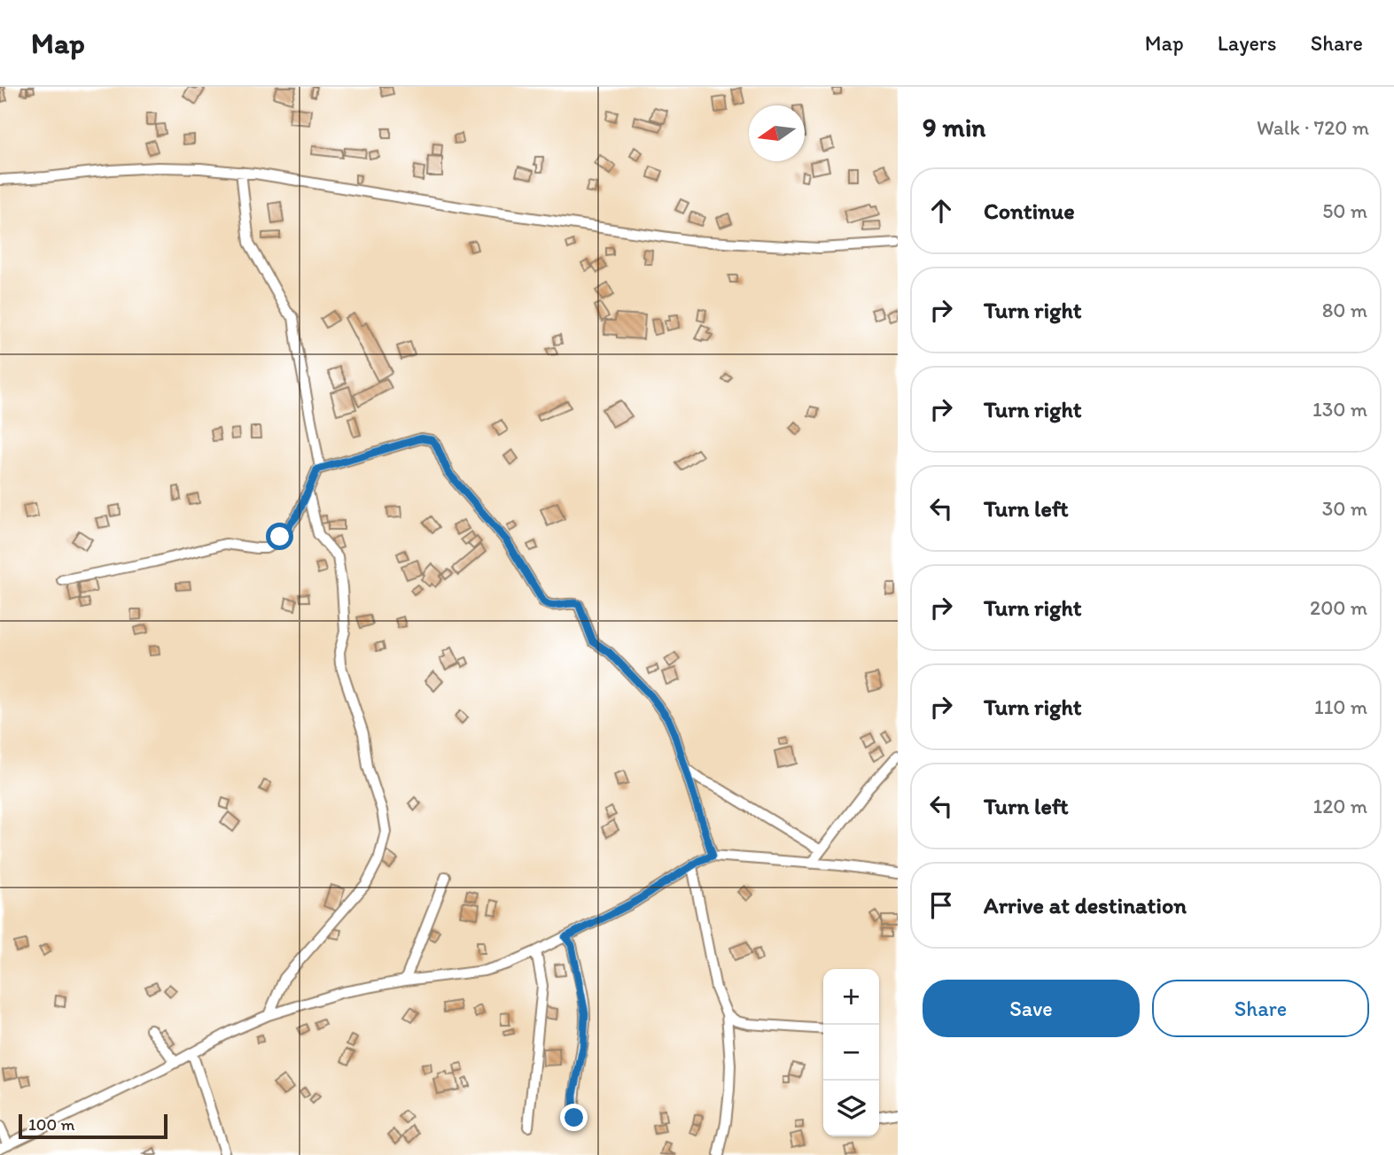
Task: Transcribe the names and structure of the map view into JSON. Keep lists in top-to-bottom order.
{
  "scale_bar": "100 m",
  "north": "left",
  "page": {
    "header": "Map",
    "nav": ["Map", "Layers", "Share"],
    "heading": ["9 min", "Walk · 720 m"],
    "list": [
      ["Continue", "50 m"],
      ["Turn right", "80 m"],
      ["Turn right", "130 m"],
      ["Turn left", "30 m"],
      ["Turn right", "200 m"],
      ["Turn right", "110 m"],
      ["Turn left", "120 m"],
      "Arrive at destination"
    ],
    "buttons": ["Save", "Share"],
    "map_buttons": ["+", "−"],
    "scale": "100 m"
  }
}
